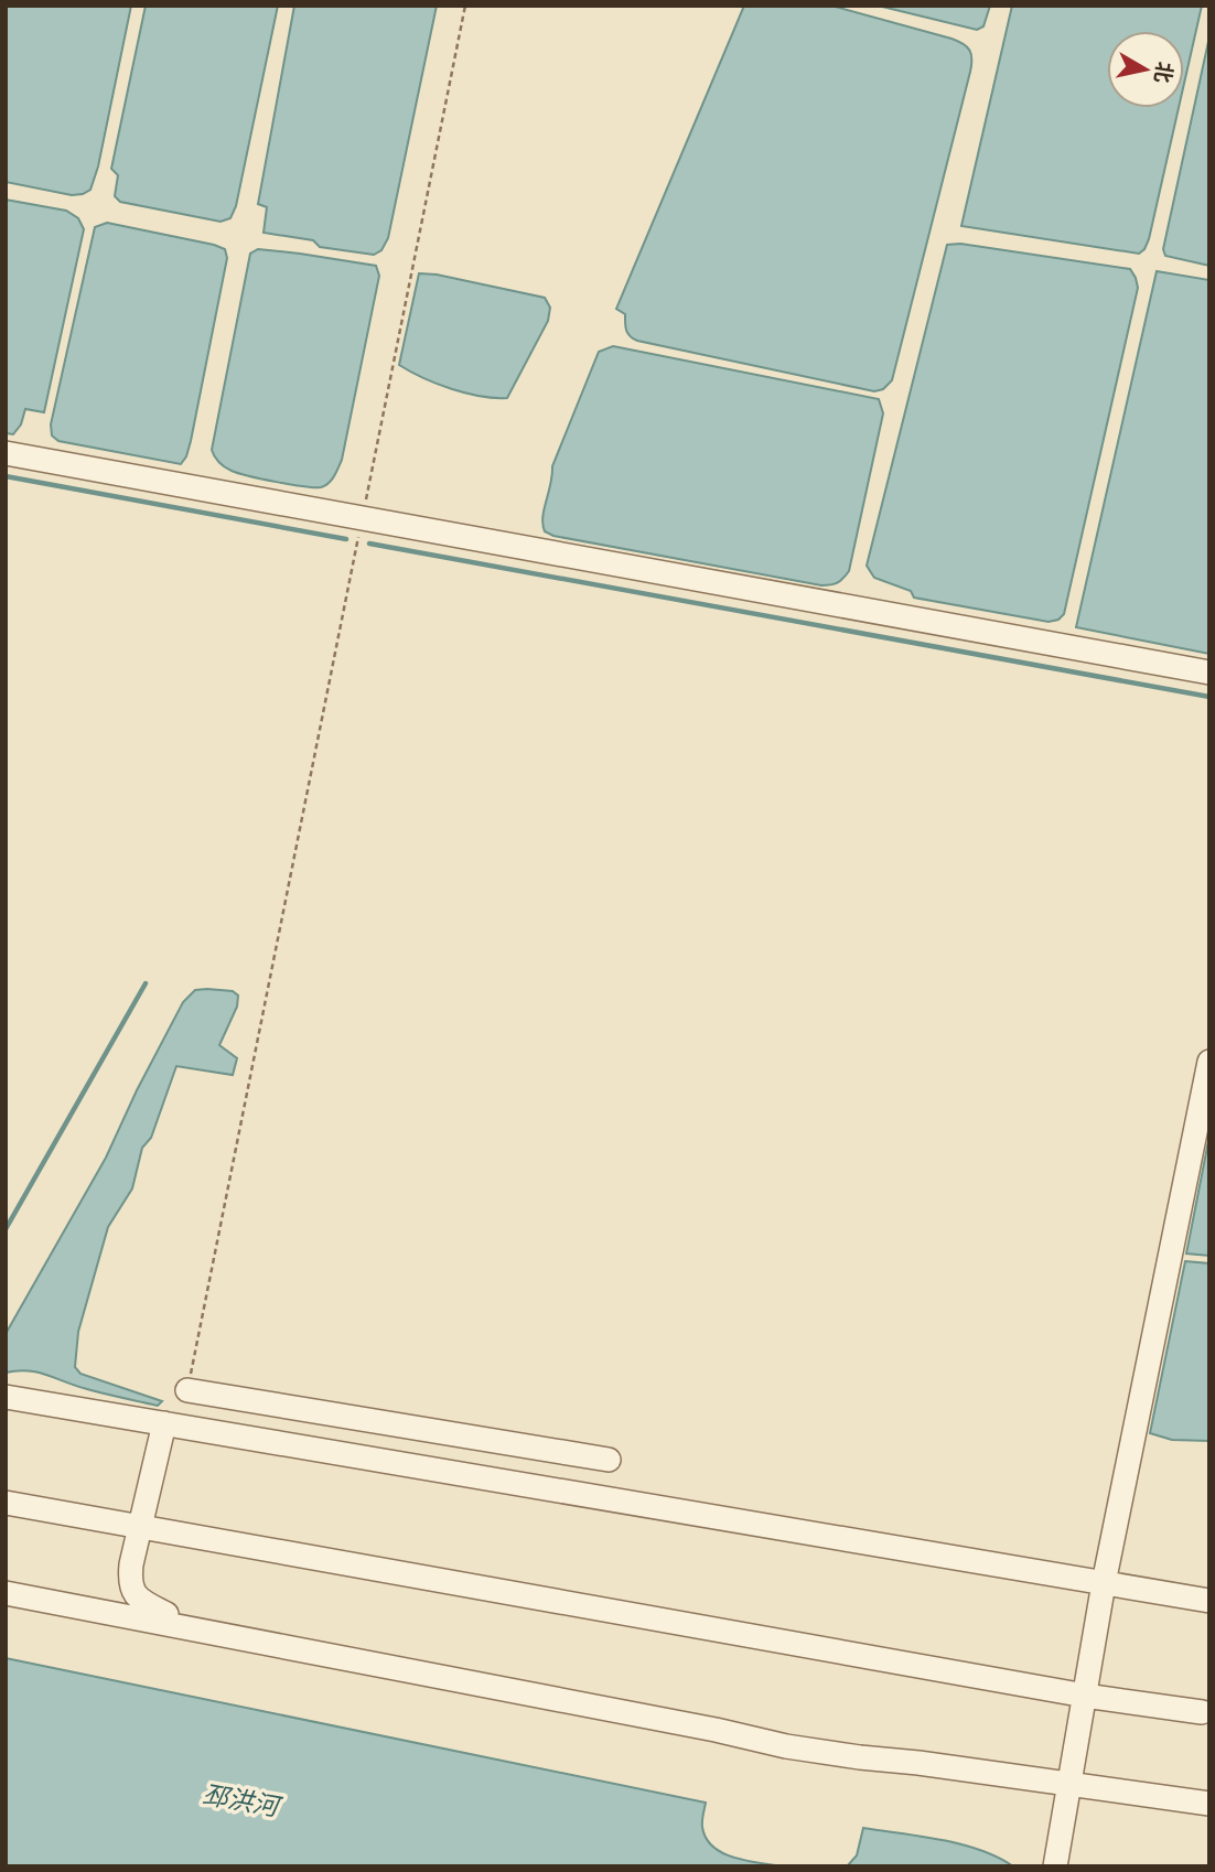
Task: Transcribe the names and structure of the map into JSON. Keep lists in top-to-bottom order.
{
  "water": ["邳洪河"],
  "north": "right"
}
